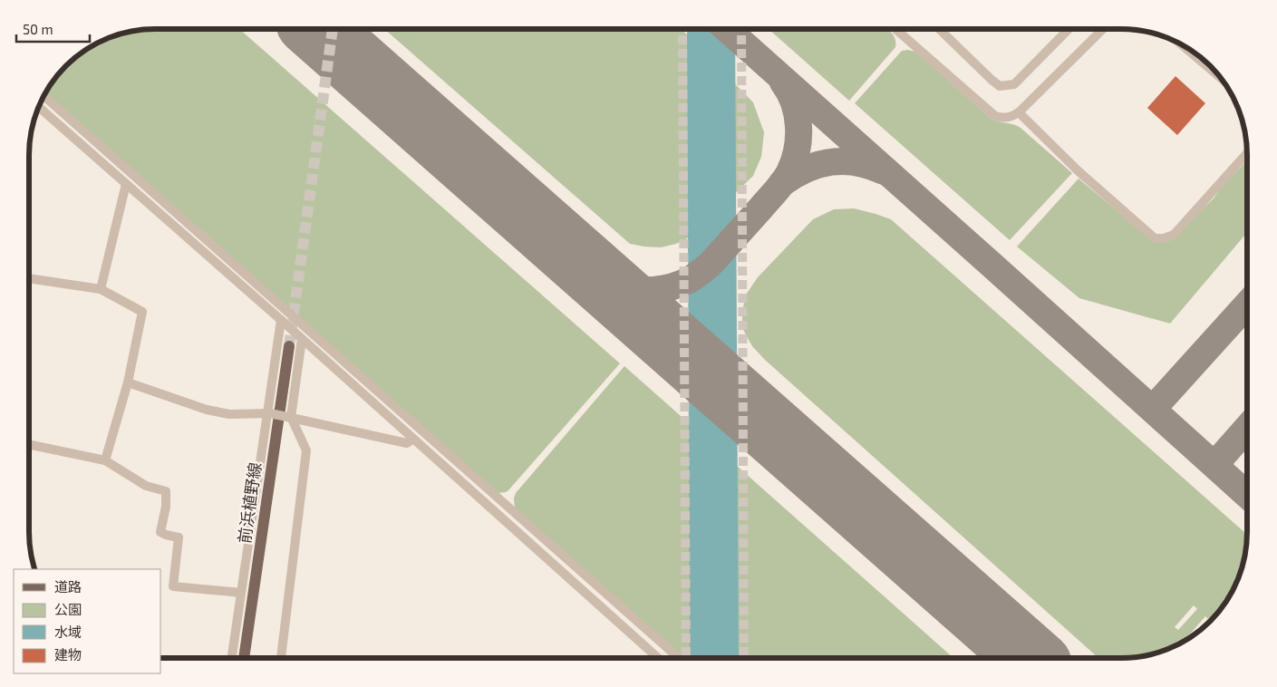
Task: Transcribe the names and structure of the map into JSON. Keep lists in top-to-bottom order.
{
  "streets": {
    "main road": ["前浜植野線"]
  },
  "legend": [
    "道路",
    "公園",
    "水域",
    "建物"
  ],
  "scale_bar": "50 m"
}
